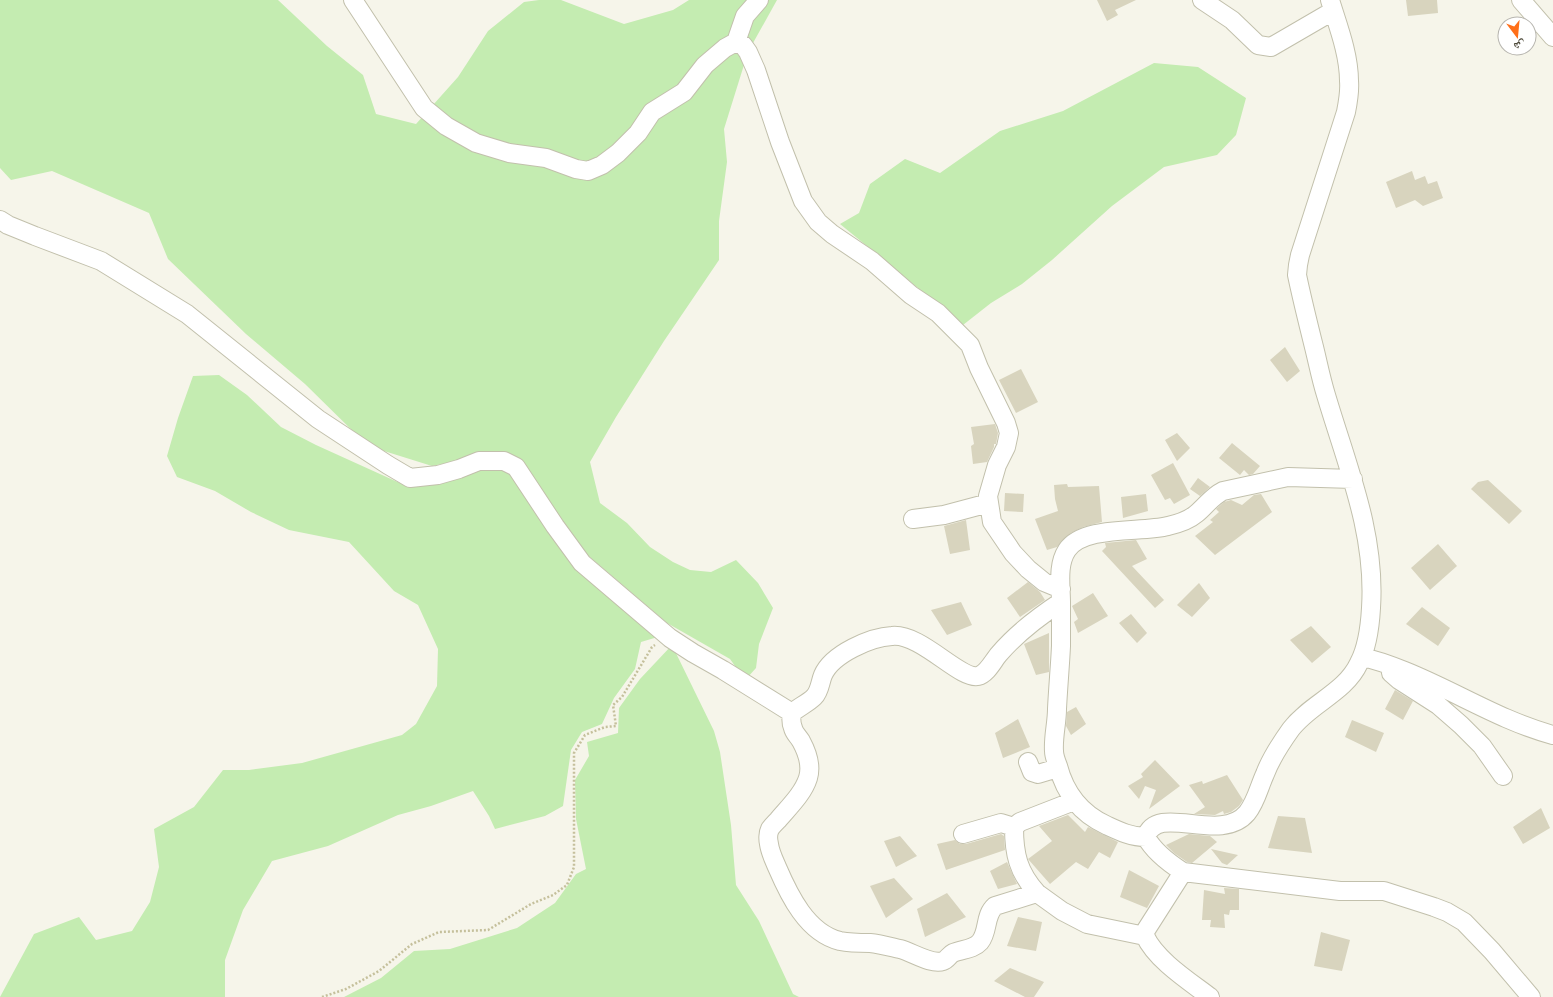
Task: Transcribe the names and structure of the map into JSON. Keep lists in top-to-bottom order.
{
  "north": "bottom"
}
